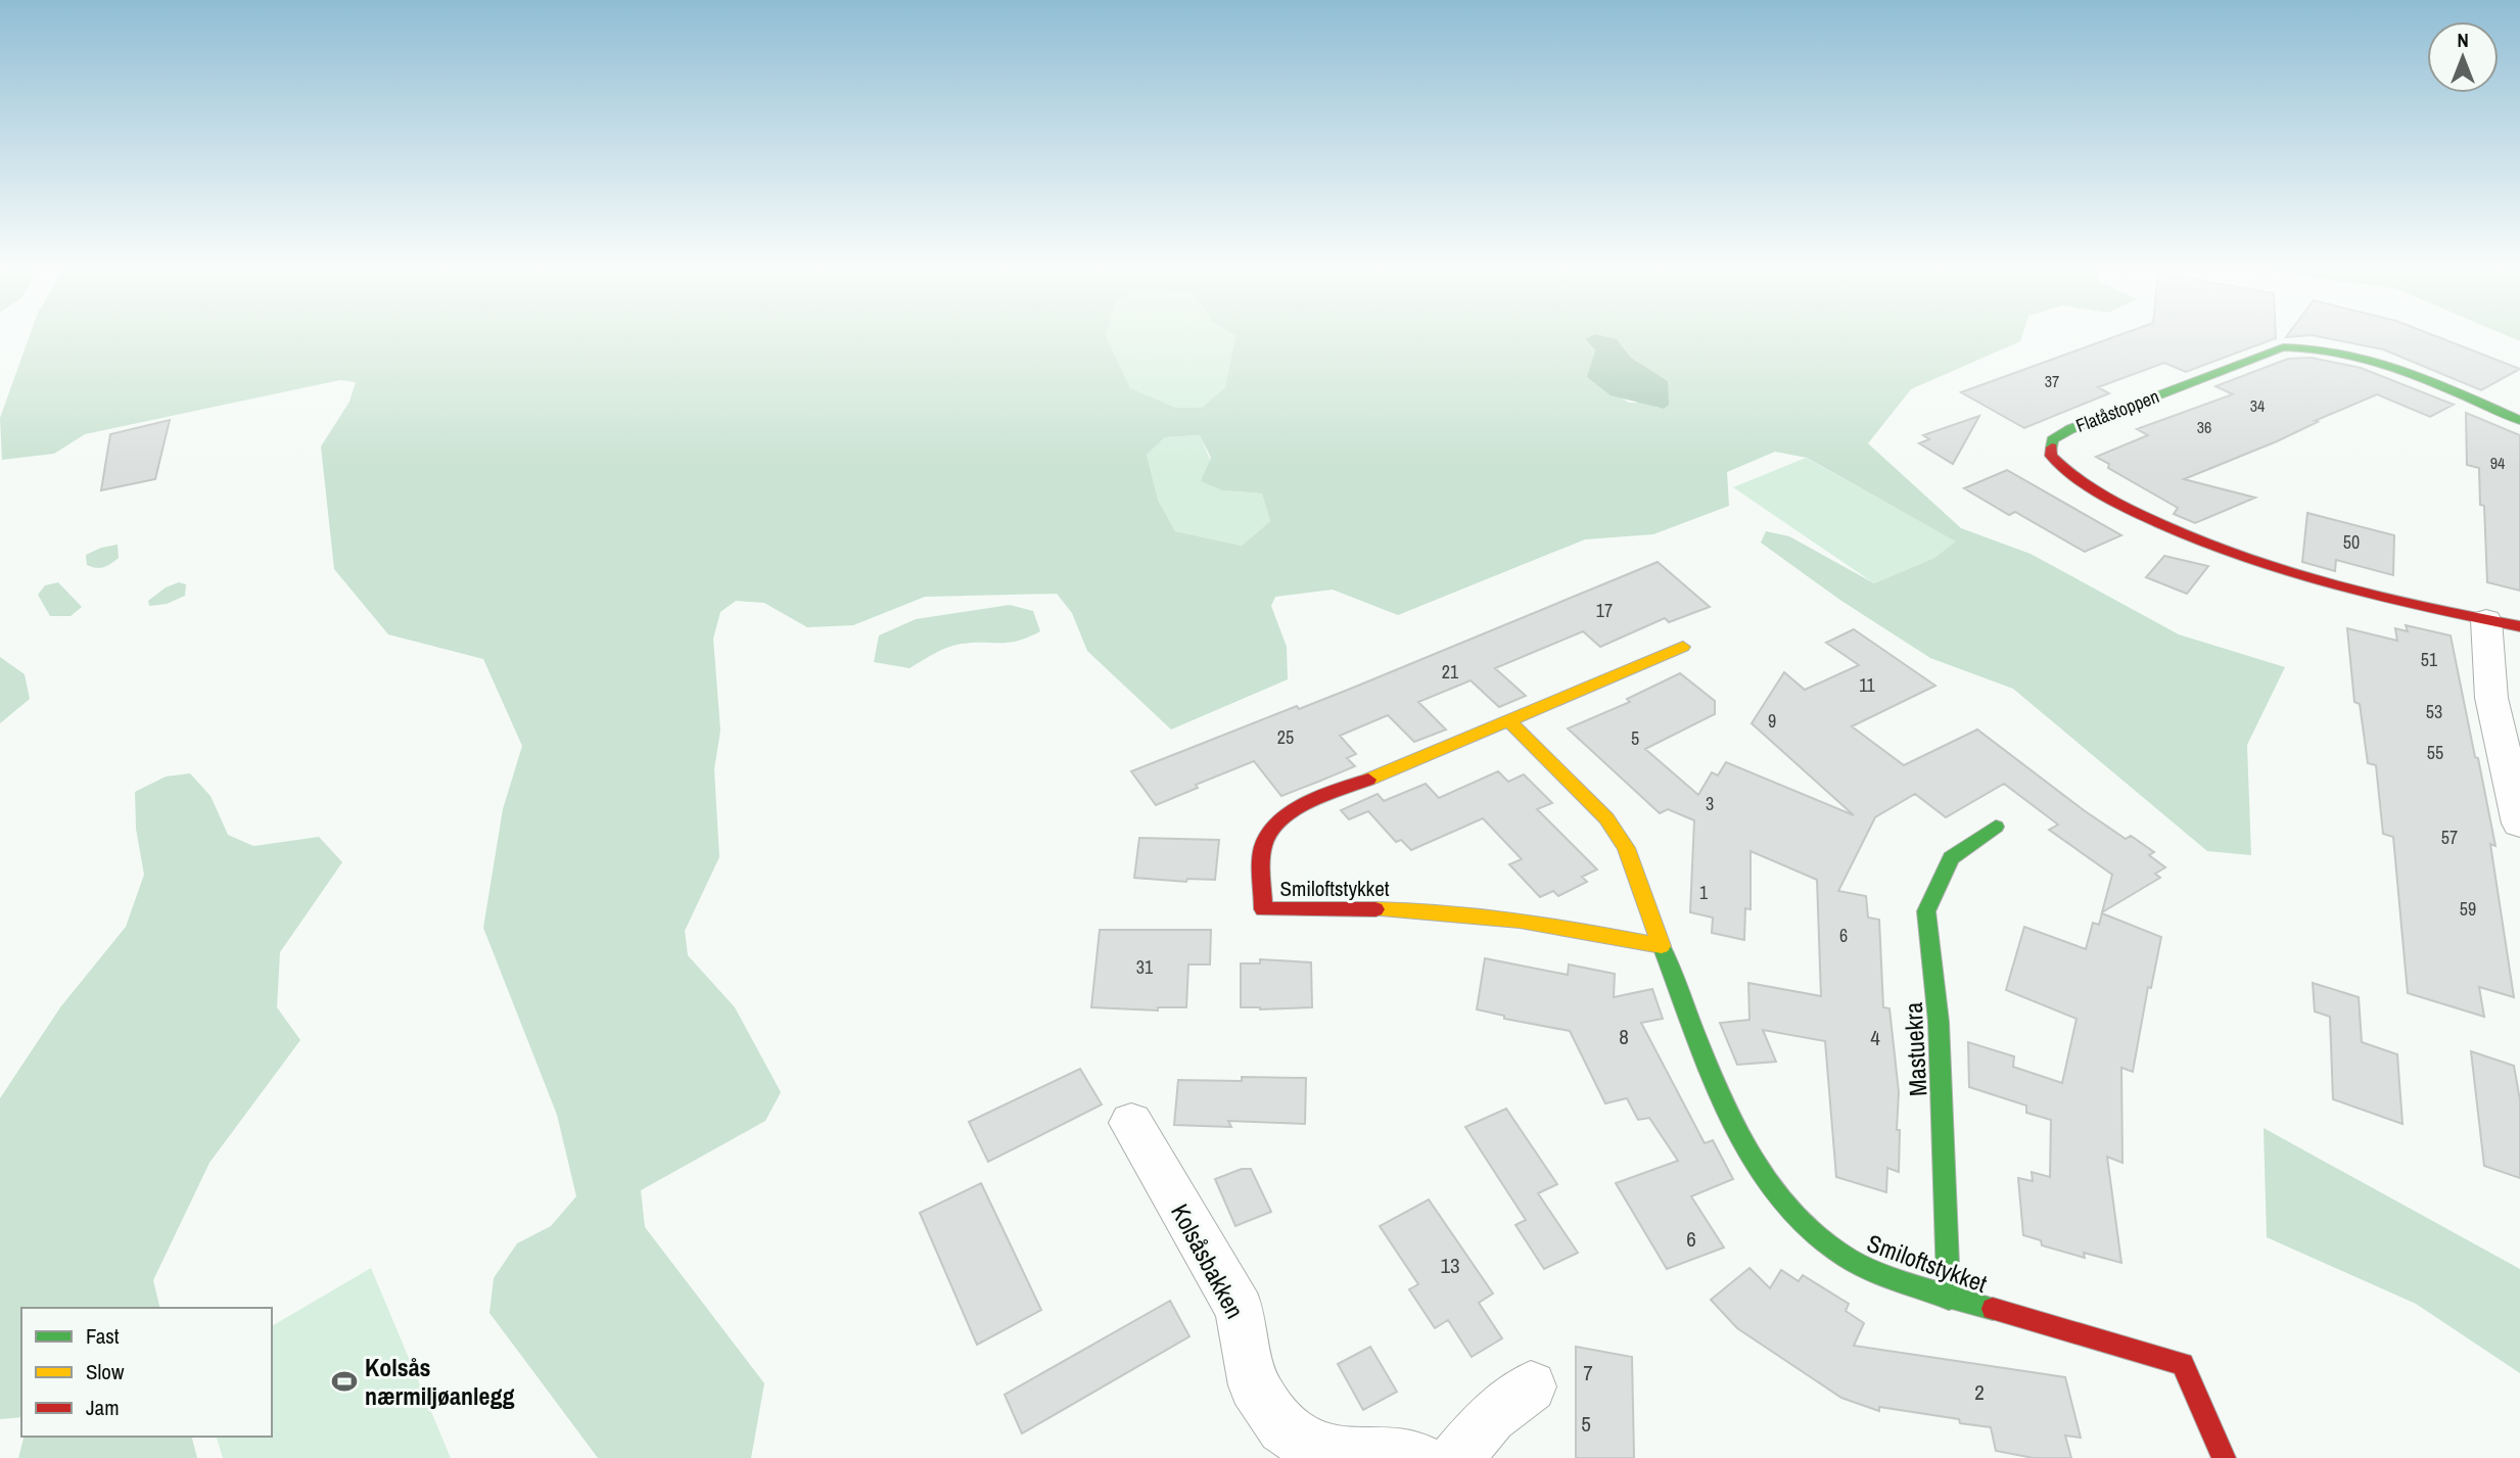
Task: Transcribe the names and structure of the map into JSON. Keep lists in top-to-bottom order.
{
  "streets": {
    "street": [
      "Flatåstoppen",
      "Smiloftstykket",
      "Mastuekra",
      "Kolsåsbakken"
    ]
  },
  "crossings": [
    ["Smiloftstykket", "Mastuekra"]
  ],
  "places": {
    "sports": ["Kolsås nærmiljøanlegg"]
  },
  "house_numbers": [
    "37",
    "34",
    "36",
    "94",
    "50",
    "17",
    "51",
    "21",
    "11",
    "53",
    "9",
    "25",
    "5",
    "55",
    "3",
    "57",
    "1",
    "59",
    "6",
    "31",
    "8",
    "4",
    "6",
    "13",
    "7",
    "2",
    "5"
  ],
  "legend": ["Fast", "Slow", "Jam"],
  "north": "top"
}
